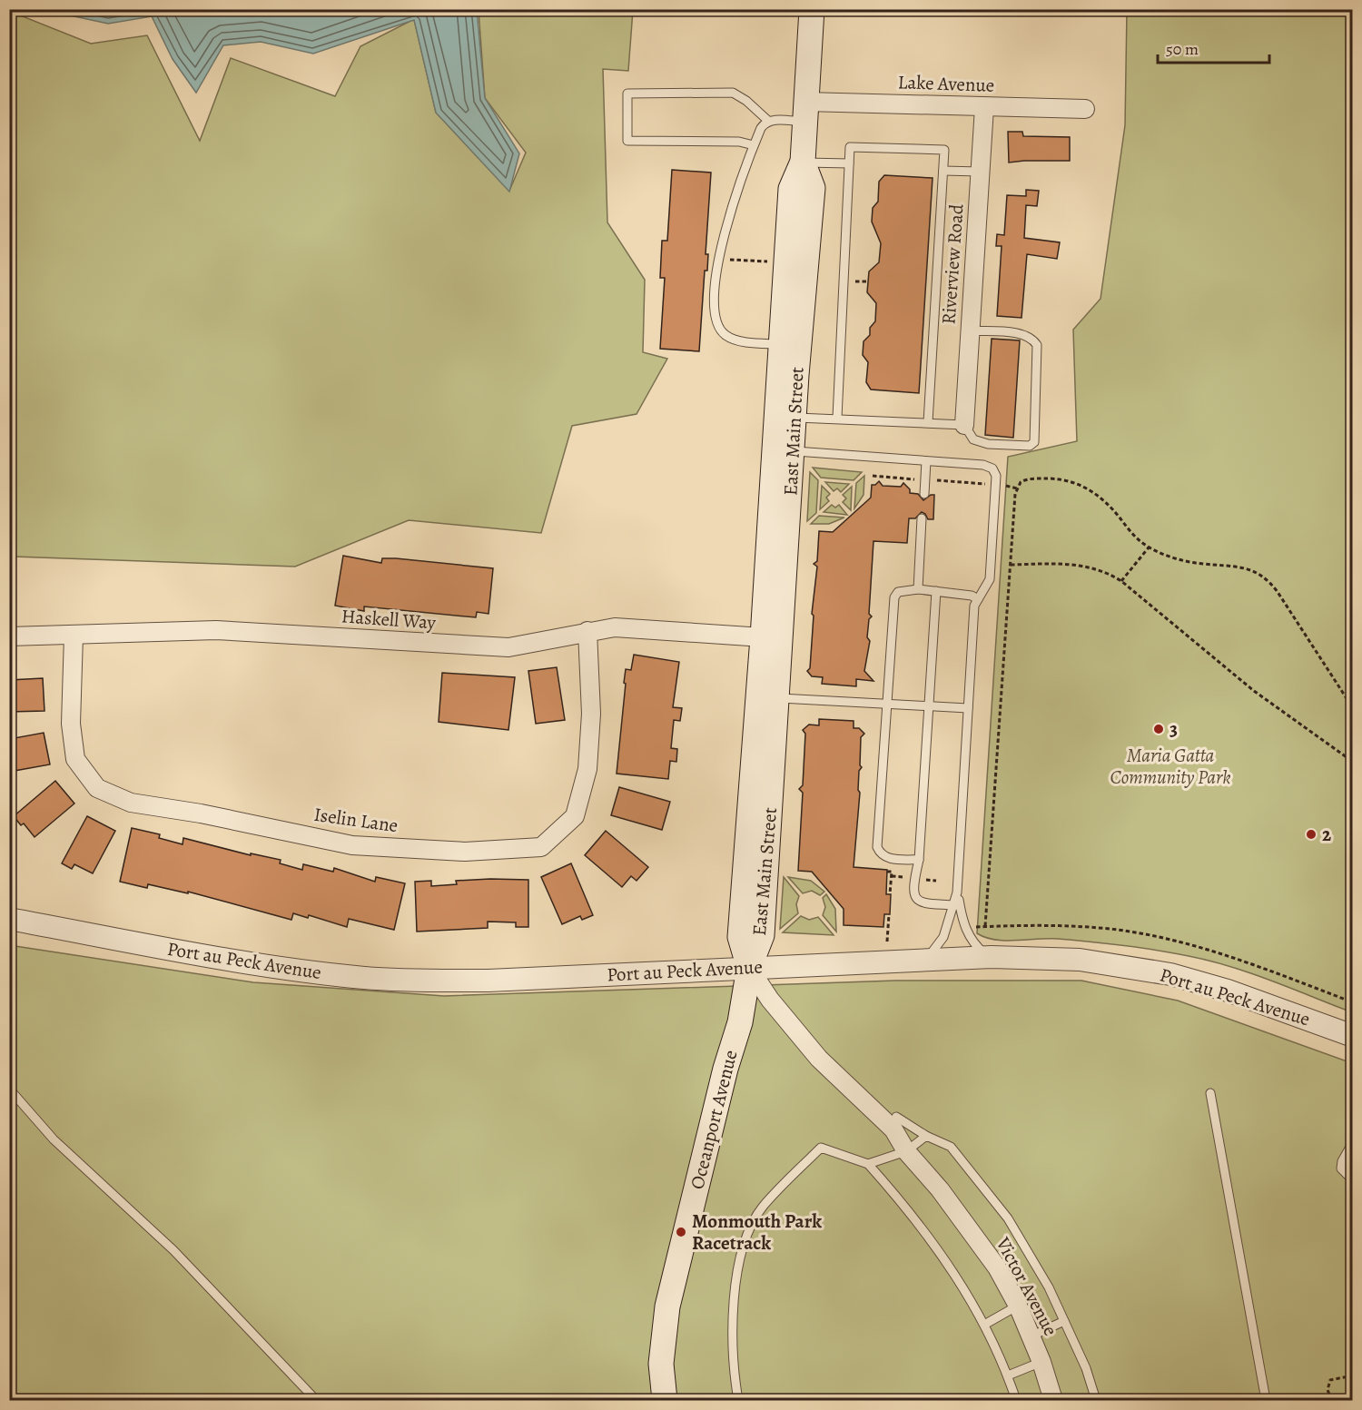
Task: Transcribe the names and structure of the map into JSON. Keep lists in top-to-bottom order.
{
  "streets": {
    "main road": ["East Main Street", "Oceanport Avenue"],
    "street": [
      "Lake Avenue",
      "Riverview Road",
      "Haskell Way",
      "Iselin Lane",
      "Port au Peck Avenue",
      "Victor Avenue"
    ]
  },
  "crossings": [
    ["Lake Avenue", "Riverview Road"],
    ["Lake Avenue", "East Main Street"],
    ["East Main Street", "Haskell Way"],
    ["East Main Street", "Port au Peck Avenue"],
    ["East Main Street", "Oceanport Avenue"],
    ["East Main Street", "Victor Avenue"],
    ["Haskell Way", "Iselin Lane"],
    ["Port au Peck Avenue", "Oceanport Avenue"],
    ["Port au Peck Avenue", "Victor Avenue"],
    ["Oceanport Avenue", "Victor Avenue"]
  ],
  "parks": ["Maria Gatta Community Park"],
  "places": ["3", "2", "Monmouth Park Racetrack"],
  "scale_bar": "50 m"
}
